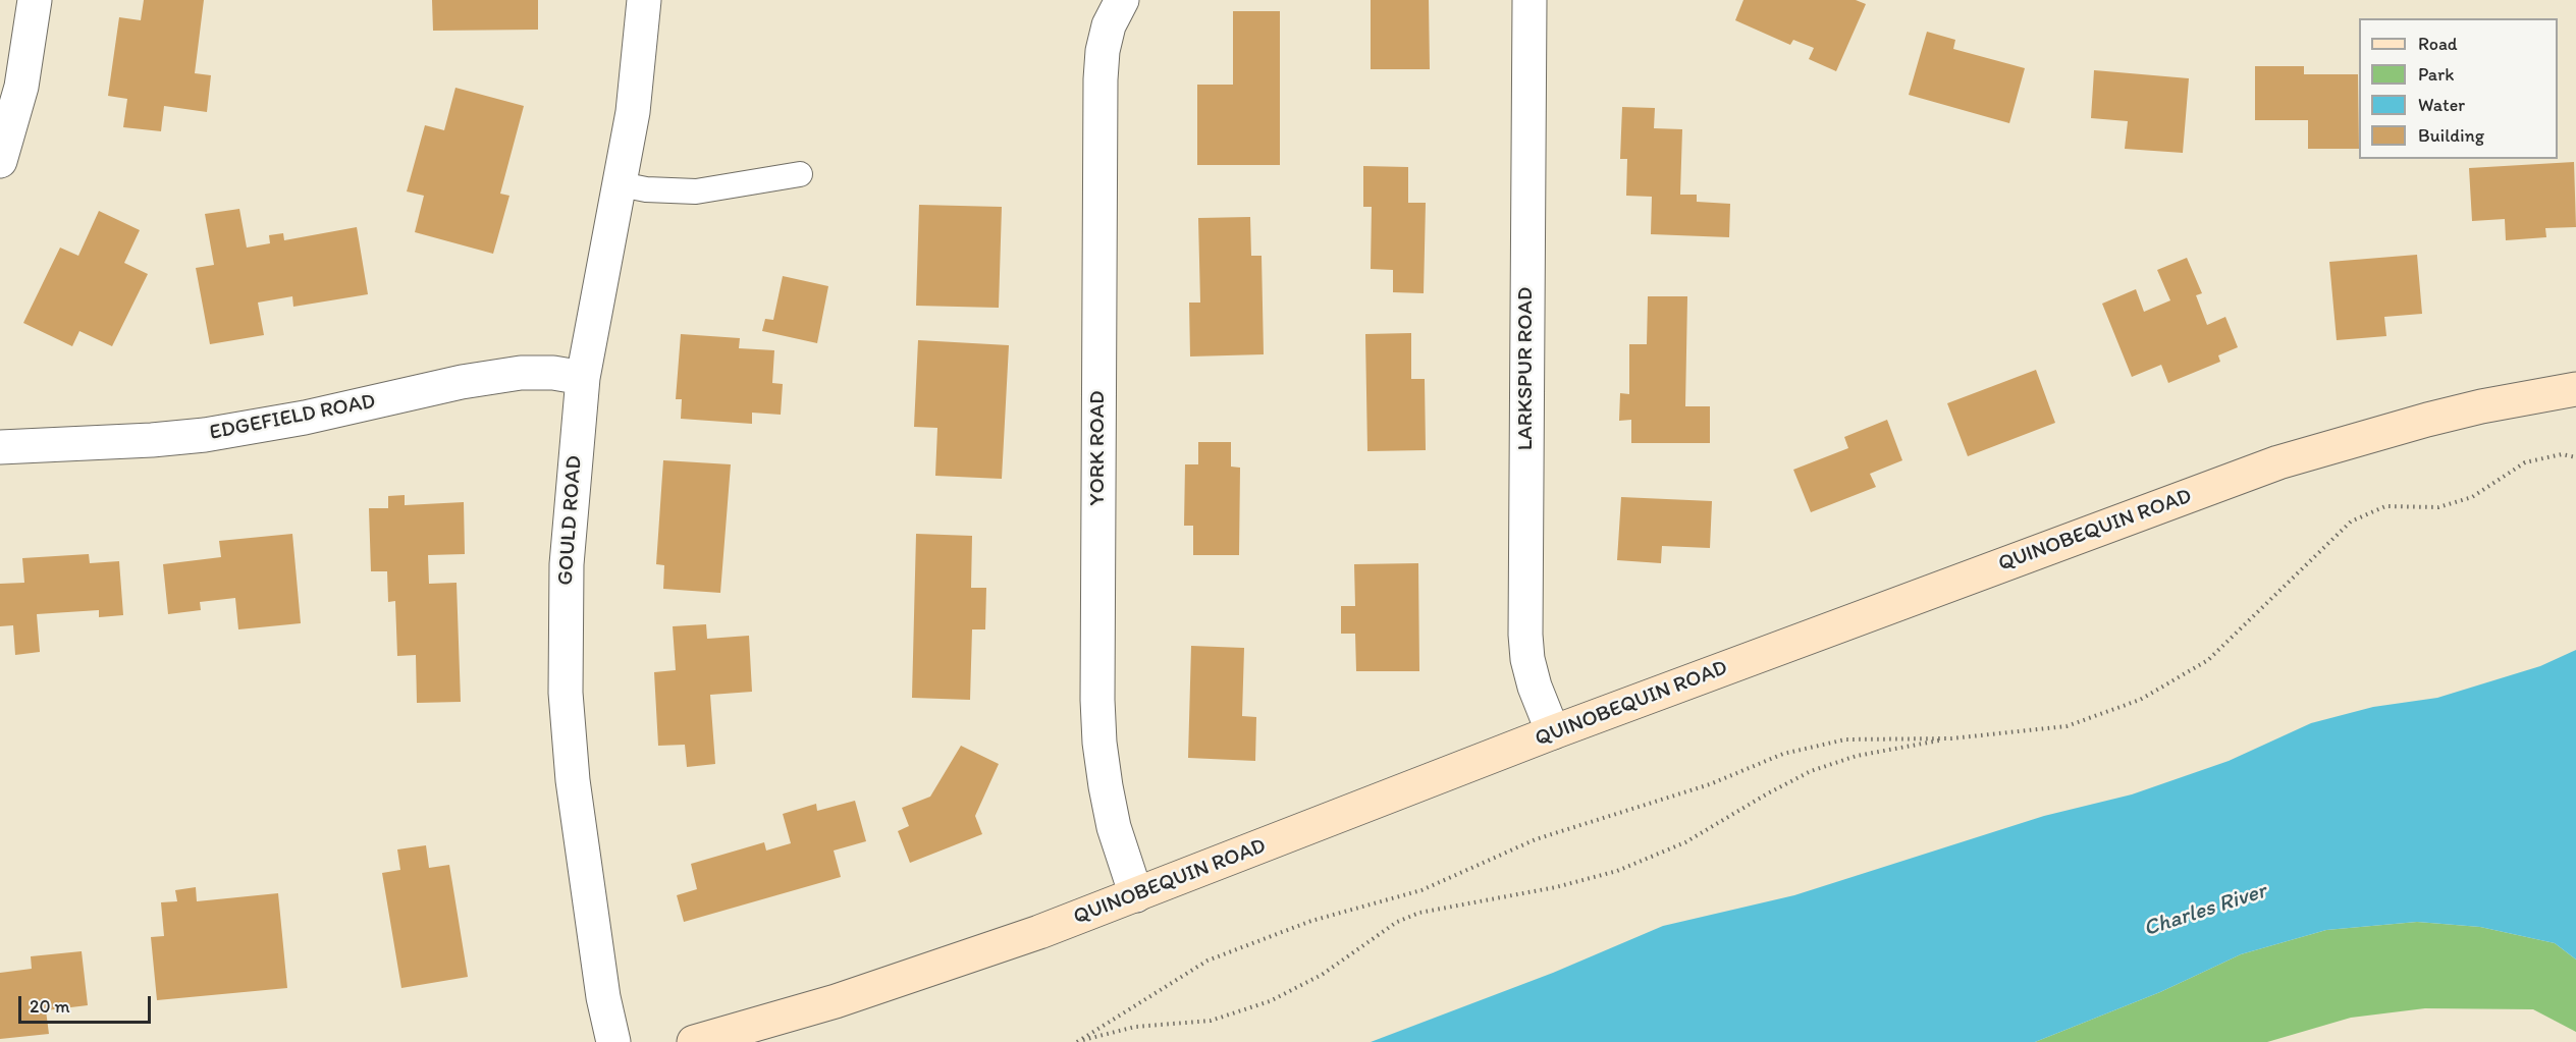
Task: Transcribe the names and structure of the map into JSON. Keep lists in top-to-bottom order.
{
  "streets": {
    "main road": ["QUINOBEQUIN ROAD"],
    "street": [
      "LARKSPUR ROAD",
      "EDGEFIELD ROAD",
      "YORK ROAD",
      "GOULD ROAD"
    ]
  },
  "crossings": [
    ["LARKSPUR ROAD", "QUINOBEQUIN ROAD"],
    ["EDGEFIELD ROAD", "GOULD ROAD"],
    ["YORK ROAD", "QUINOBEQUIN ROAD"]
  ],
  "water": ["Charles River"],
  "legend": [
    "Road",
    "Park",
    "Water",
    "Building"
  ],
  "scale_bar": "20 m"
}
